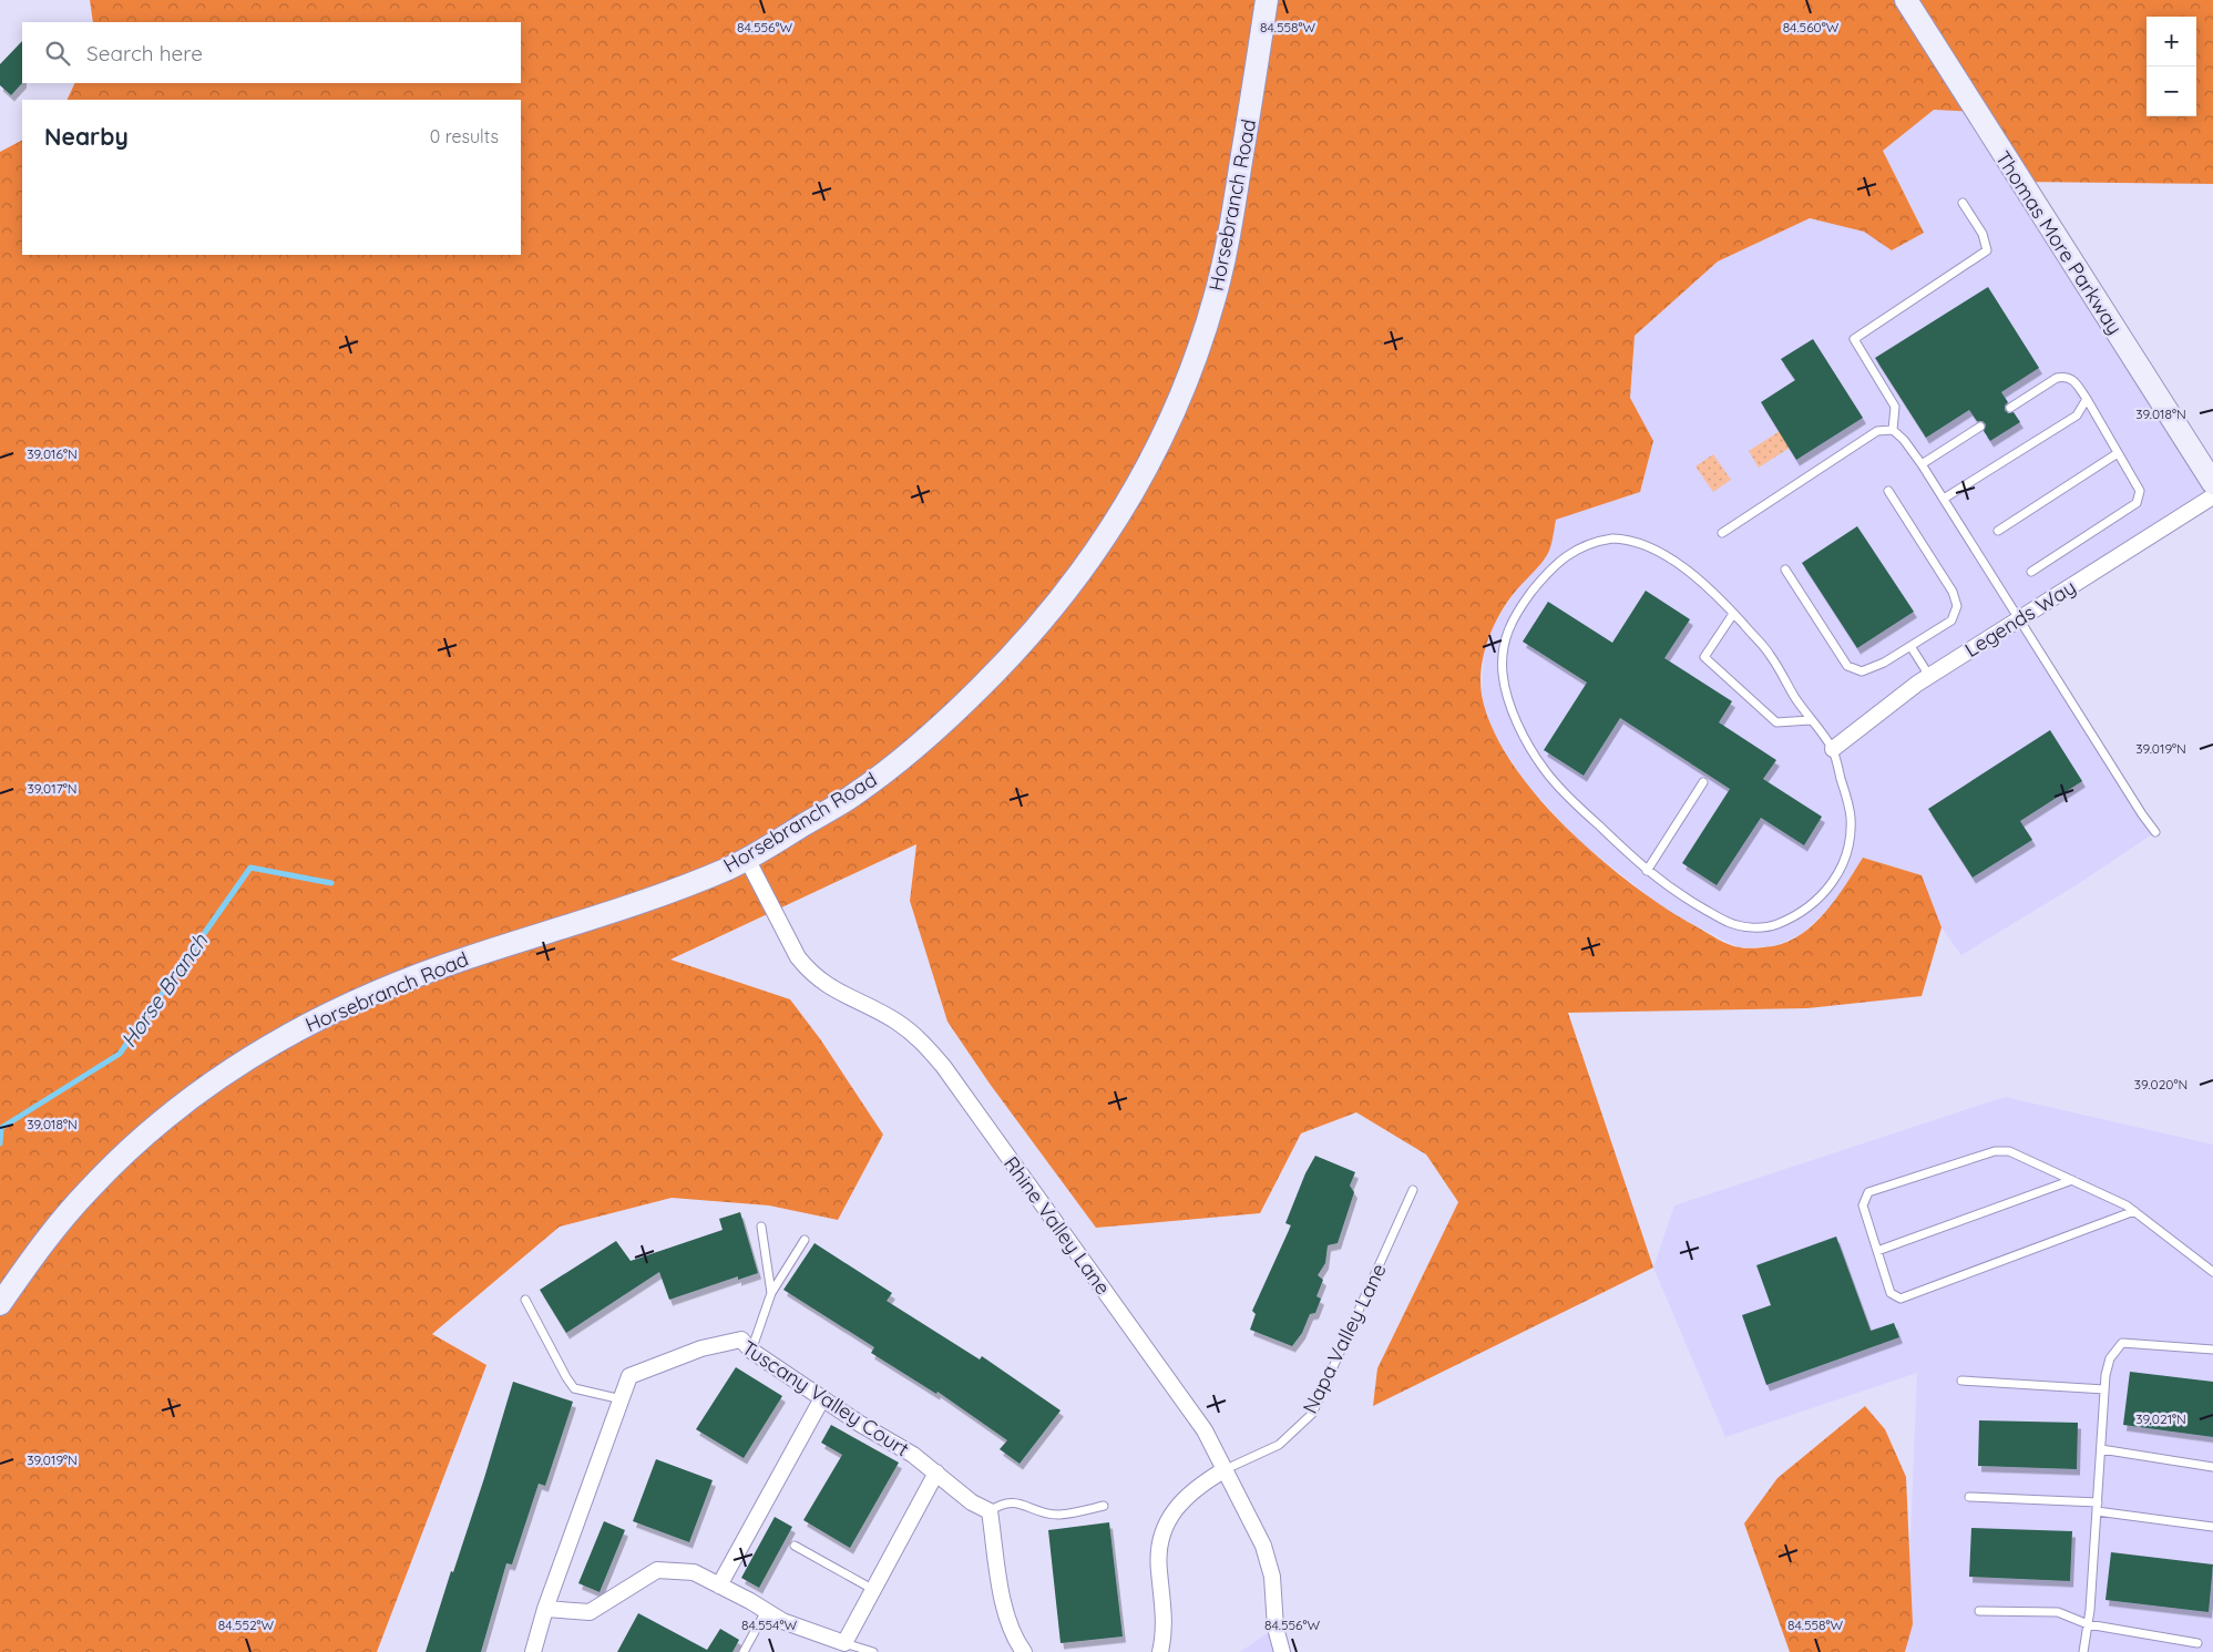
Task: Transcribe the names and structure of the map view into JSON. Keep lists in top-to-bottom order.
{
  "streets": {
    "street": [
      "Horsebranch Road",
      "Thomas More Parkway",
      "Legends Way",
      "Rhine Valley Lane",
      "Napa Valley Lane",
      "Tuscany Valley Court"
    ]
  },
  "crossings": [
    ["Horsebranch Road", "Rhine Valley Lane"],
    ["Rhine Valley Lane", "Napa Valley Lane"]
  ],
  "water": ["Horse Branch"],
  "page": {
    "map_buttons": ["+", "−"],
    "search": "Search here",
    "heading": ["Nearby", "0 results"]
  },
  "coordinates": [
    "84.556°W",
    "84.558°W",
    "84.560°W",
    "39.018°N",
    "39.016°N",
    "39.019°N",
    "39.017°N",
    "39.020°N",
    "39.021°N",
    "84.552°W",
    "84.554°W"
  ]
}
